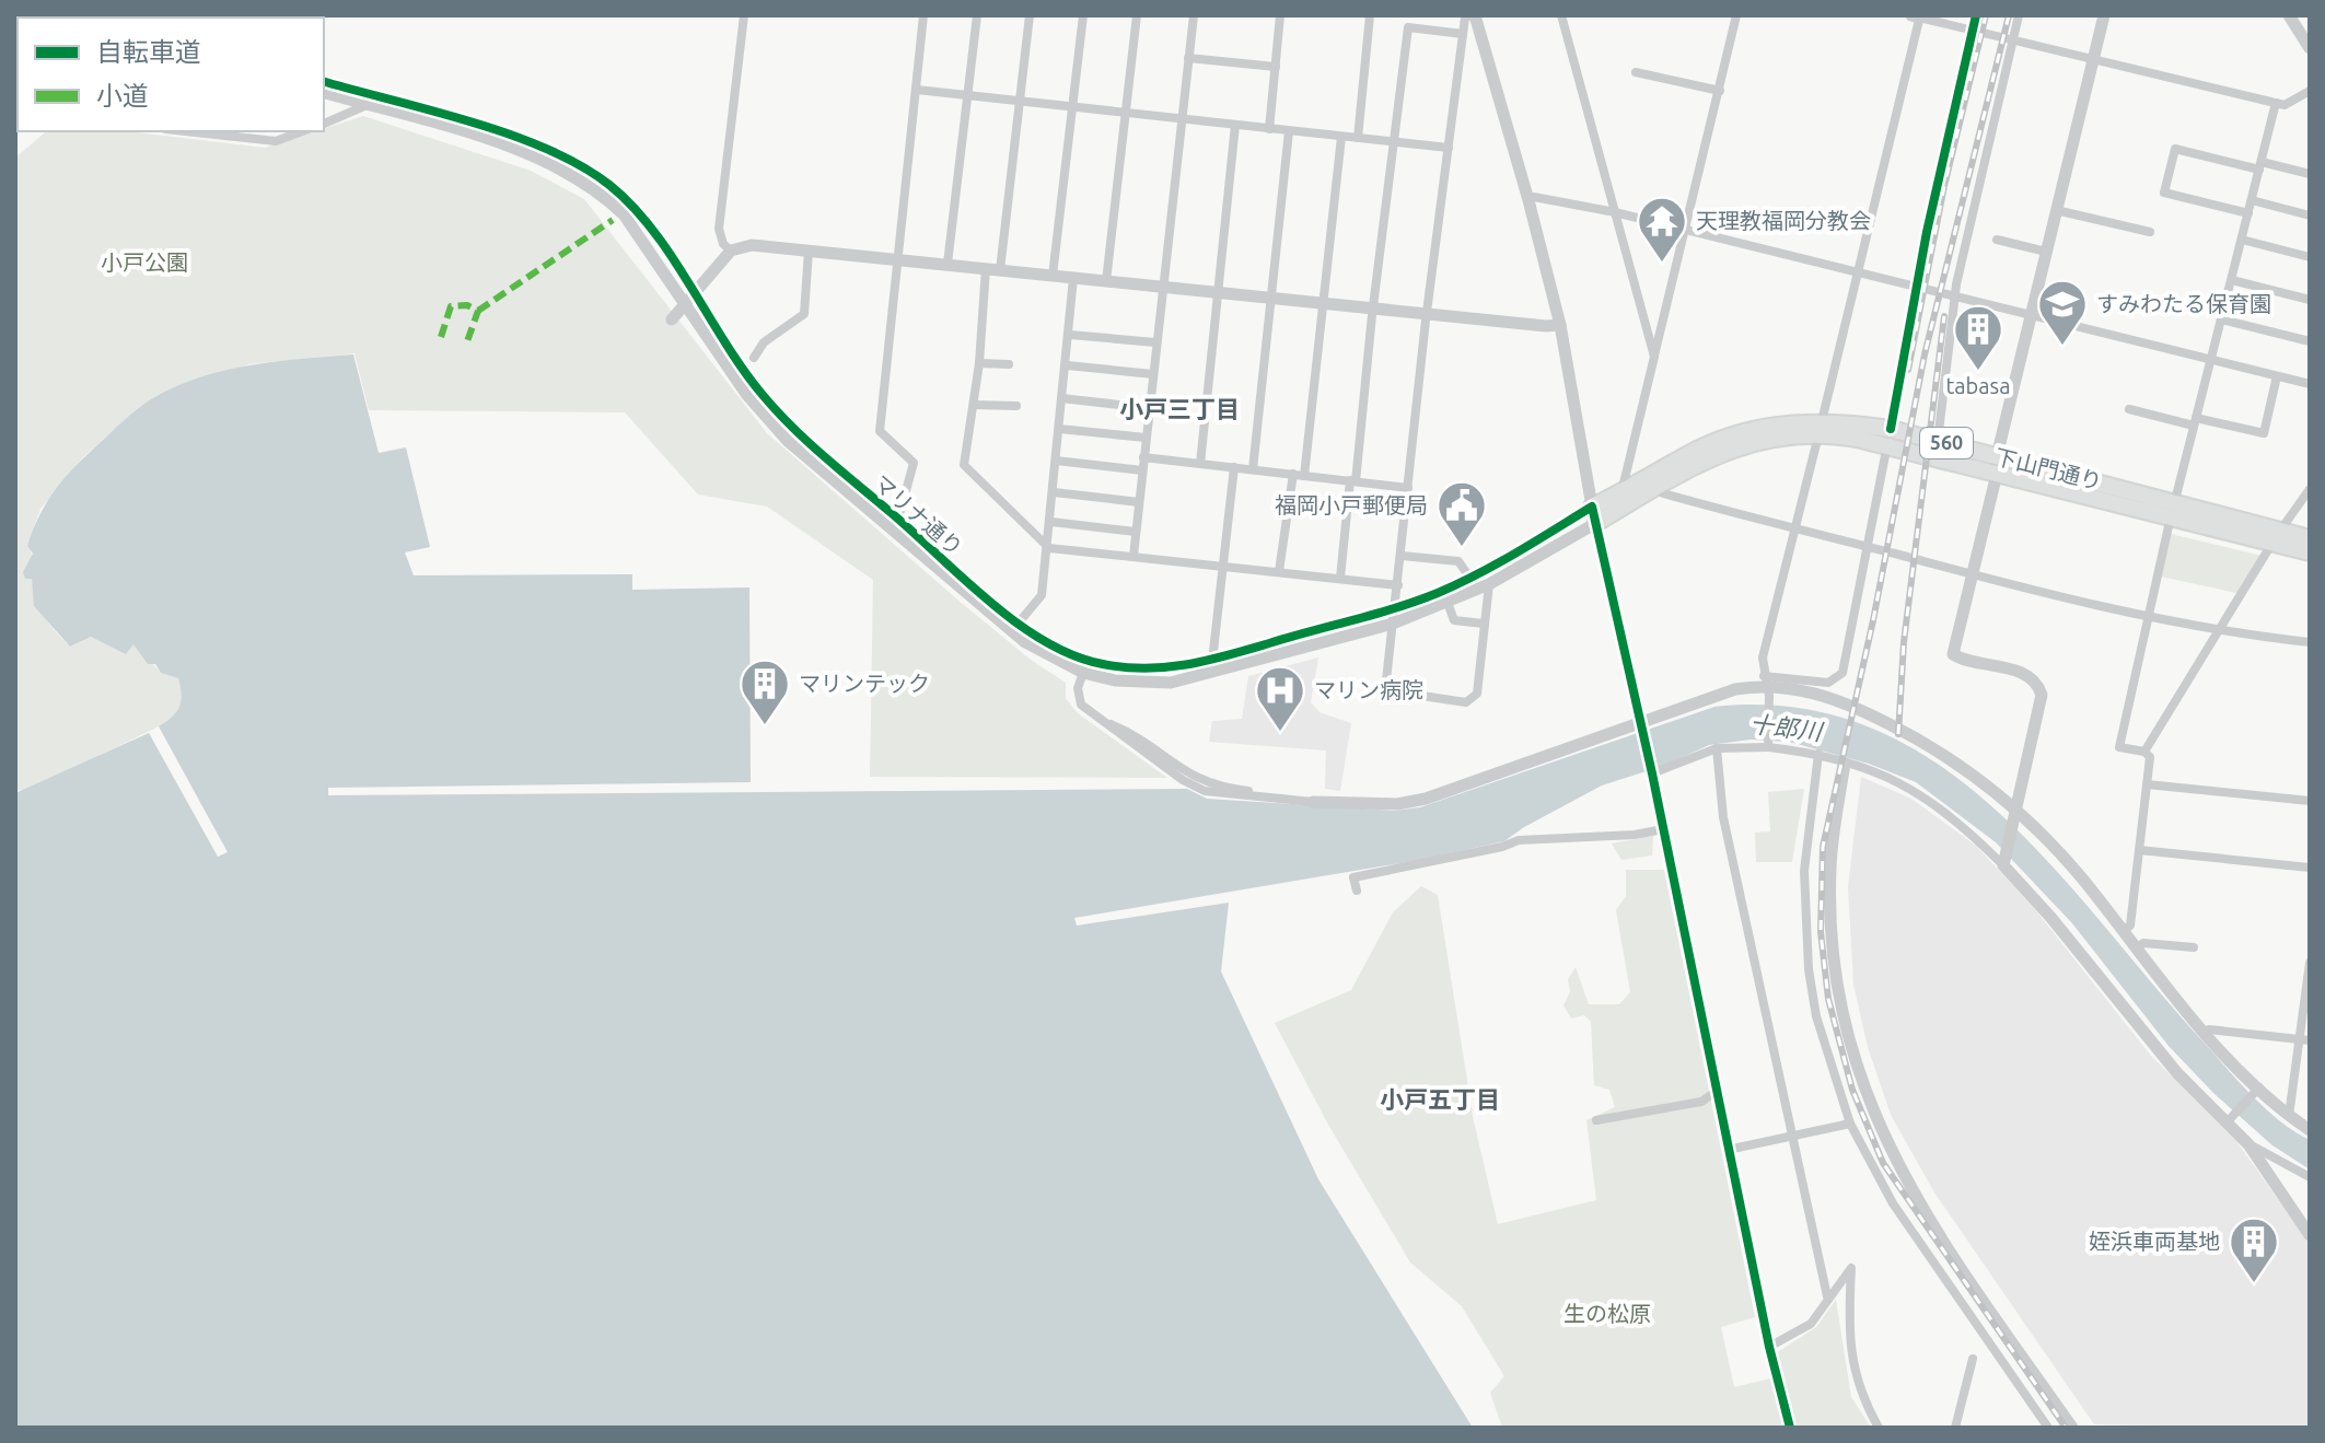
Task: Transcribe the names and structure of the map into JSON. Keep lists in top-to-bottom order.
{
  "streets": {
    "main road": ["560", "下山門通り"],
    "street": ["マリナ通り"]
  },
  "crossings": [
    ["下山門通り", "マリナ通り"]
  ],
  "districts": ["小戸三丁目", "小戸五丁目"],
  "water": ["十郎川"],
  "parks": ["小戸公園", "生の松原"],
  "places": {
    "temple": ["天理教福岡分教会"],
    "school or university": ["すみわたる保育園"],
    "building": ["tabasa", "マリンテック", "姪浜車両基地"],
    "public building": ["福岡小戸郵便局"],
    "hospital": ["マリン病院"]
  },
  "legend": ["自転車道", "小道"]
}
